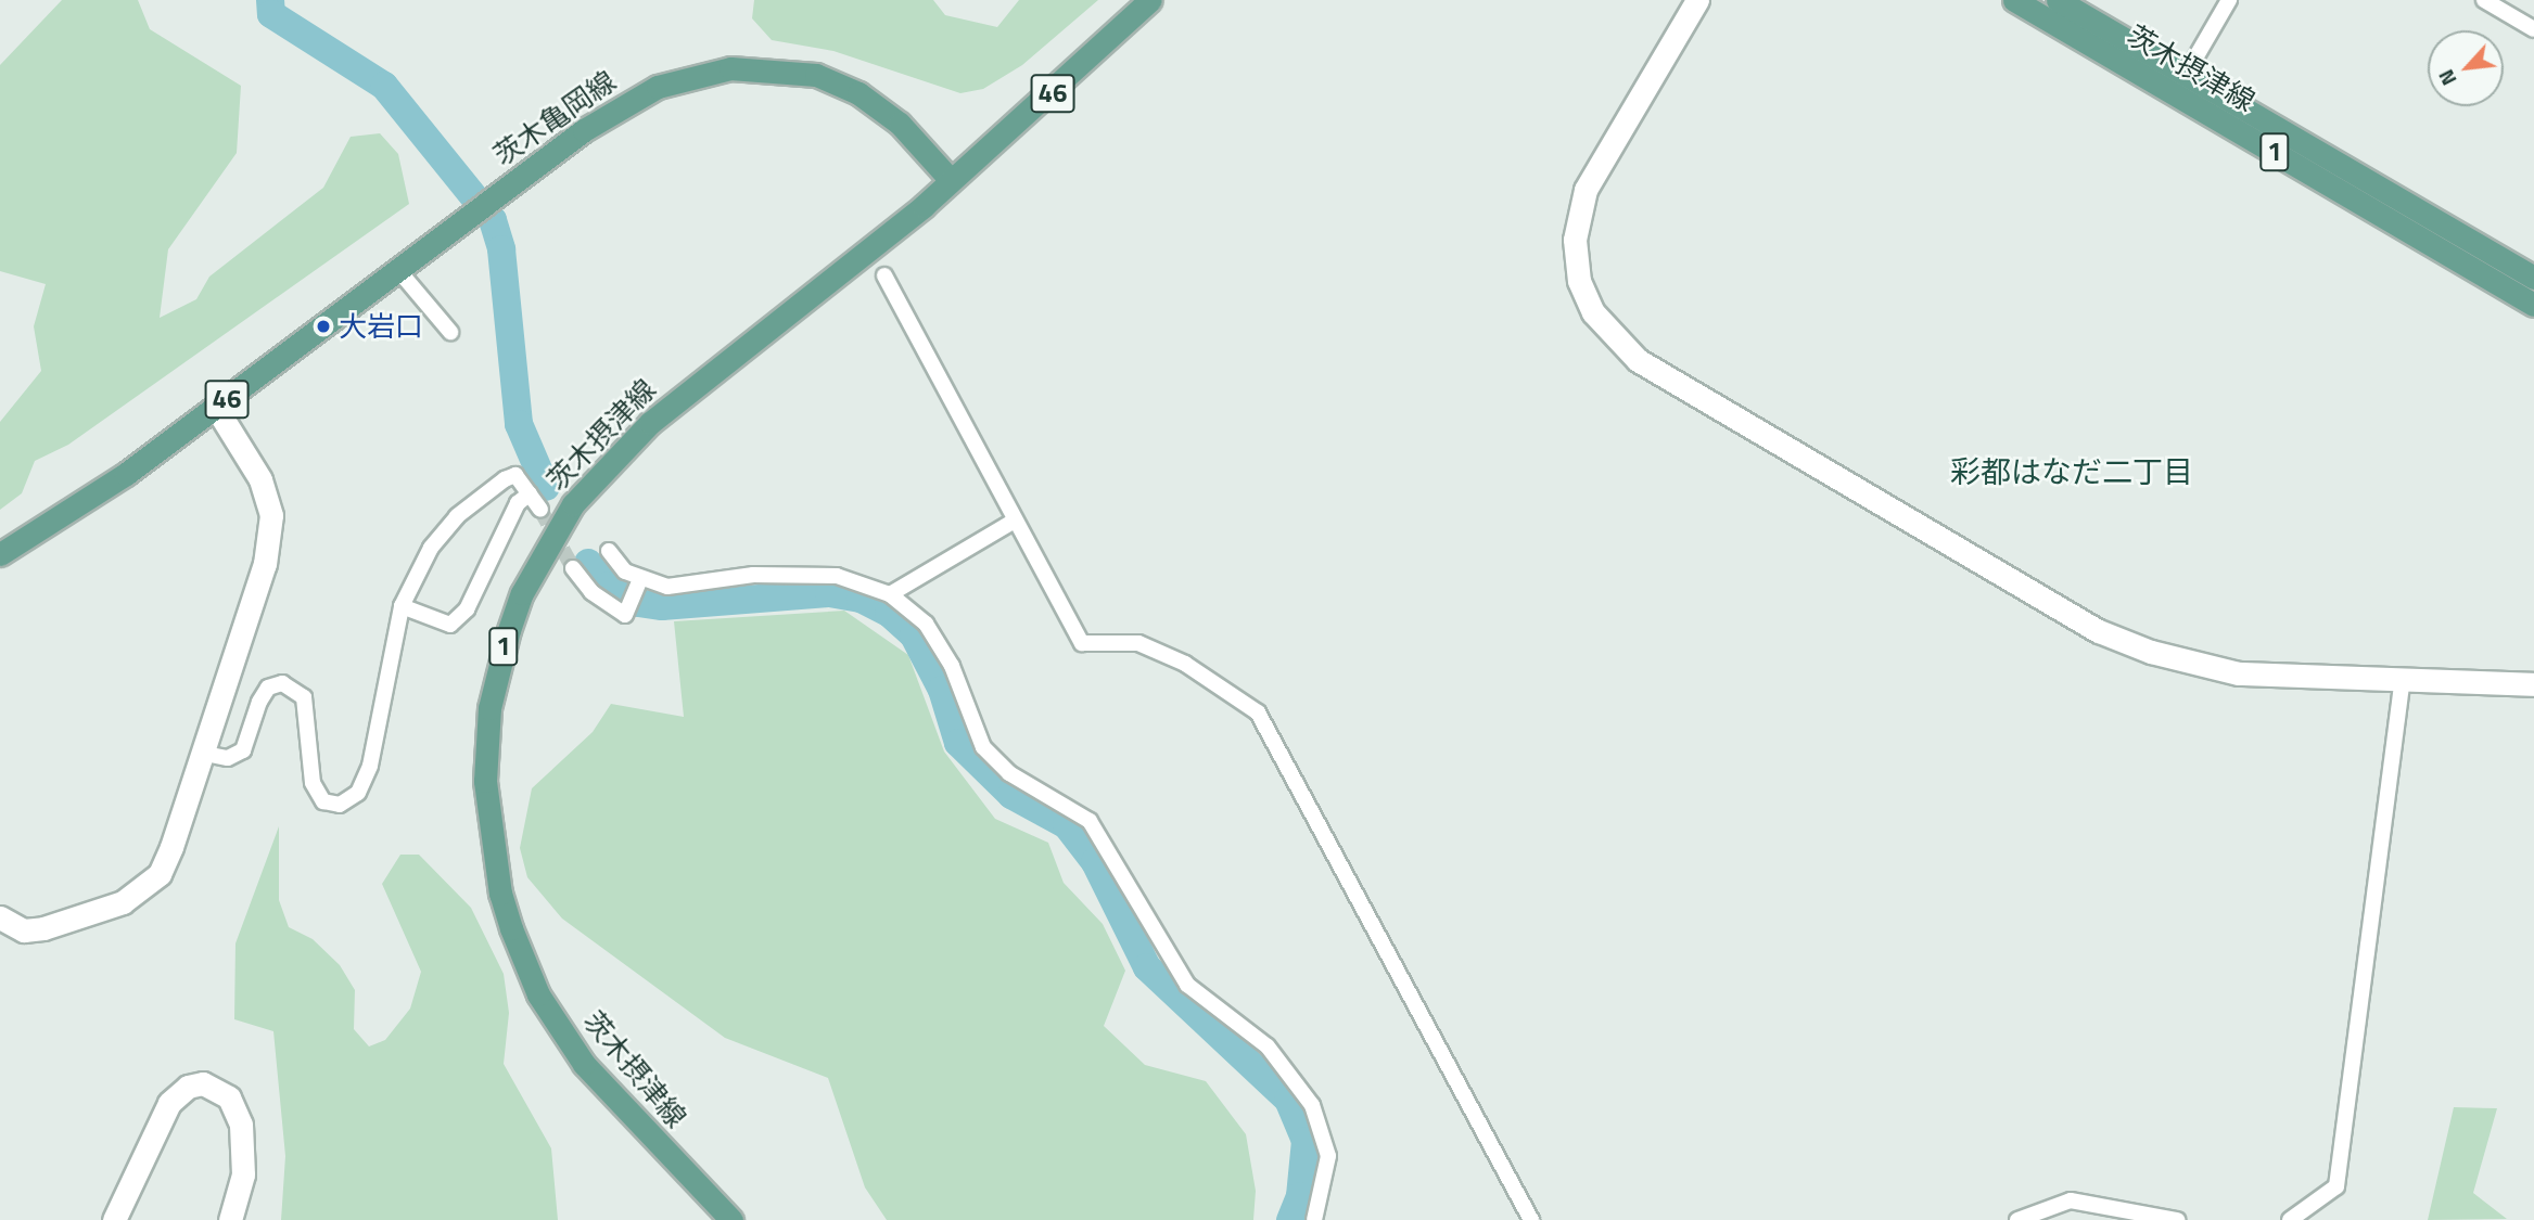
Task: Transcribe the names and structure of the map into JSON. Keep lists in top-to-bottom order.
{
  "streets": {
    "main road": [
      "茨木摂津線",
      "46",
      "茨木亀岡線",
      "1"
    ]
  },
  "crossings": [
    ["茨木摂津線", "46"],
    ["茨木摂津線", "茨木亀岡線"],
    ["46", "茨木亀岡線"]
  ],
  "districts": ["彩都はなだ二丁目"],
  "places": ["大岩口"],
  "north": "bottom left"
}
